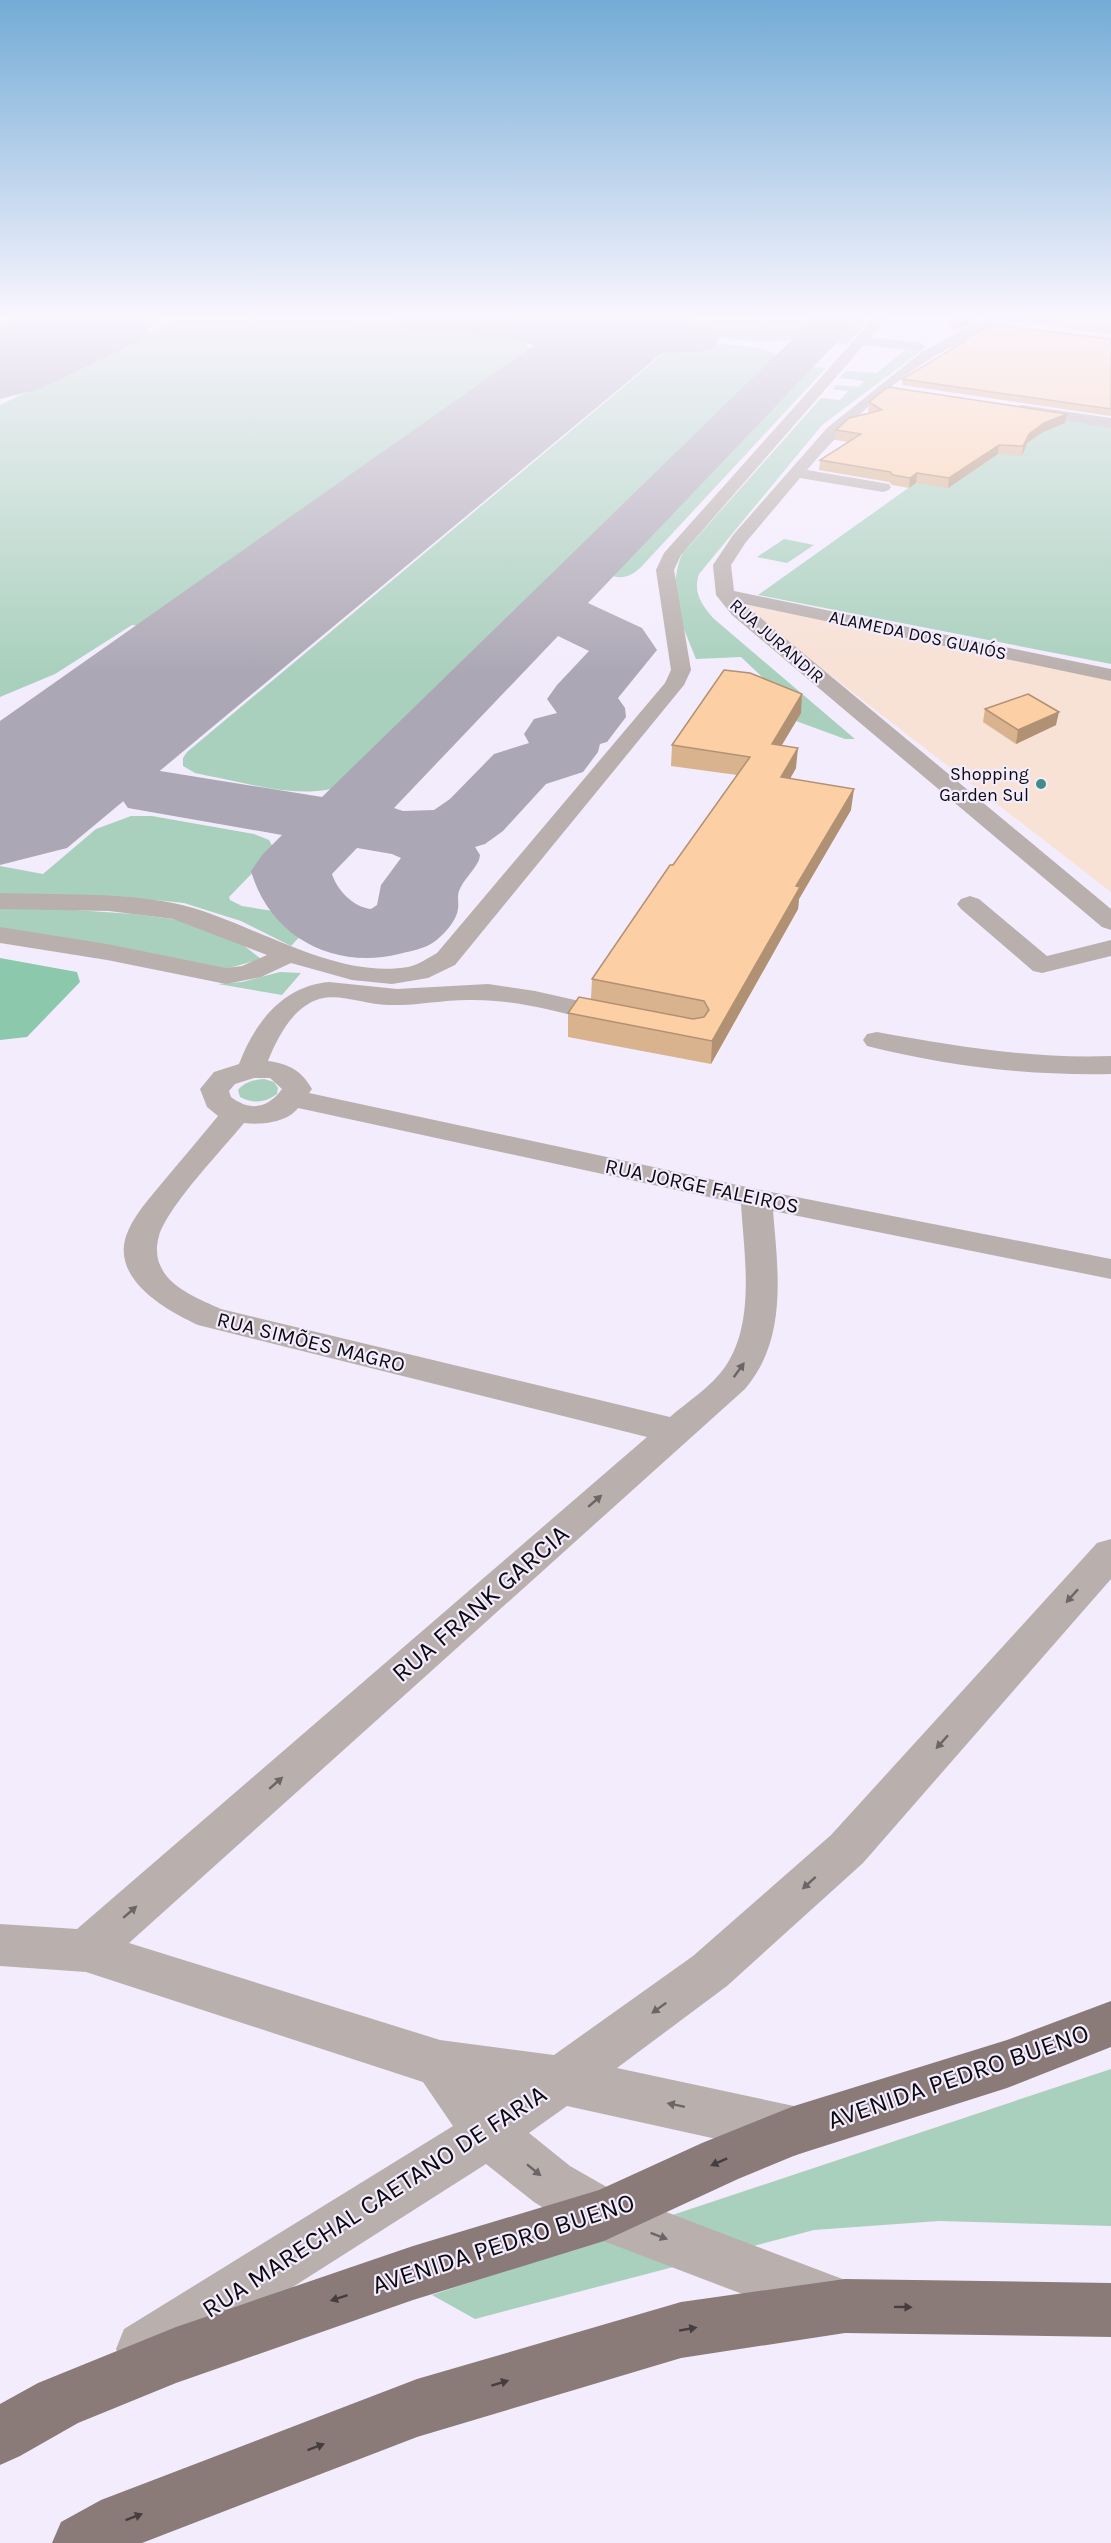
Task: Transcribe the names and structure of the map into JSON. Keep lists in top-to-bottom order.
{
  "streets": {
    "main road": ["AVENIDA PEDRO BUENO"],
    "street": [
      "ALAMEDA DOS GUAIÓS",
      "RUA JURANDIR",
      "RUA JORGE FALEIROS",
      "RUA SIMÕES MAGRO",
      "RUA FRANK GARCIA",
      "RUA MARECHAL CAETANO DE FARIA"
    ]
  },
  "crossings": [
    ["ALAMEDA DOS GUAIÓS", "RUA JURANDIR"],
    ["RUA JORGE FALEIROS", "RUA FRANK GARCIA"],
    ["RUA SIMÕES MAGRO", "RUA FRANK GARCIA"],
    ["AVENIDA PEDRO BUENO", "RUA MARECHAL CAETANO DE FARIA"]
  ],
  "one_way": ["RUA FRANK GARCIA", "RUA MARECHAL CAETANO DE FARIA"],
  "places": ["Shopping Garden Sul"]
}
